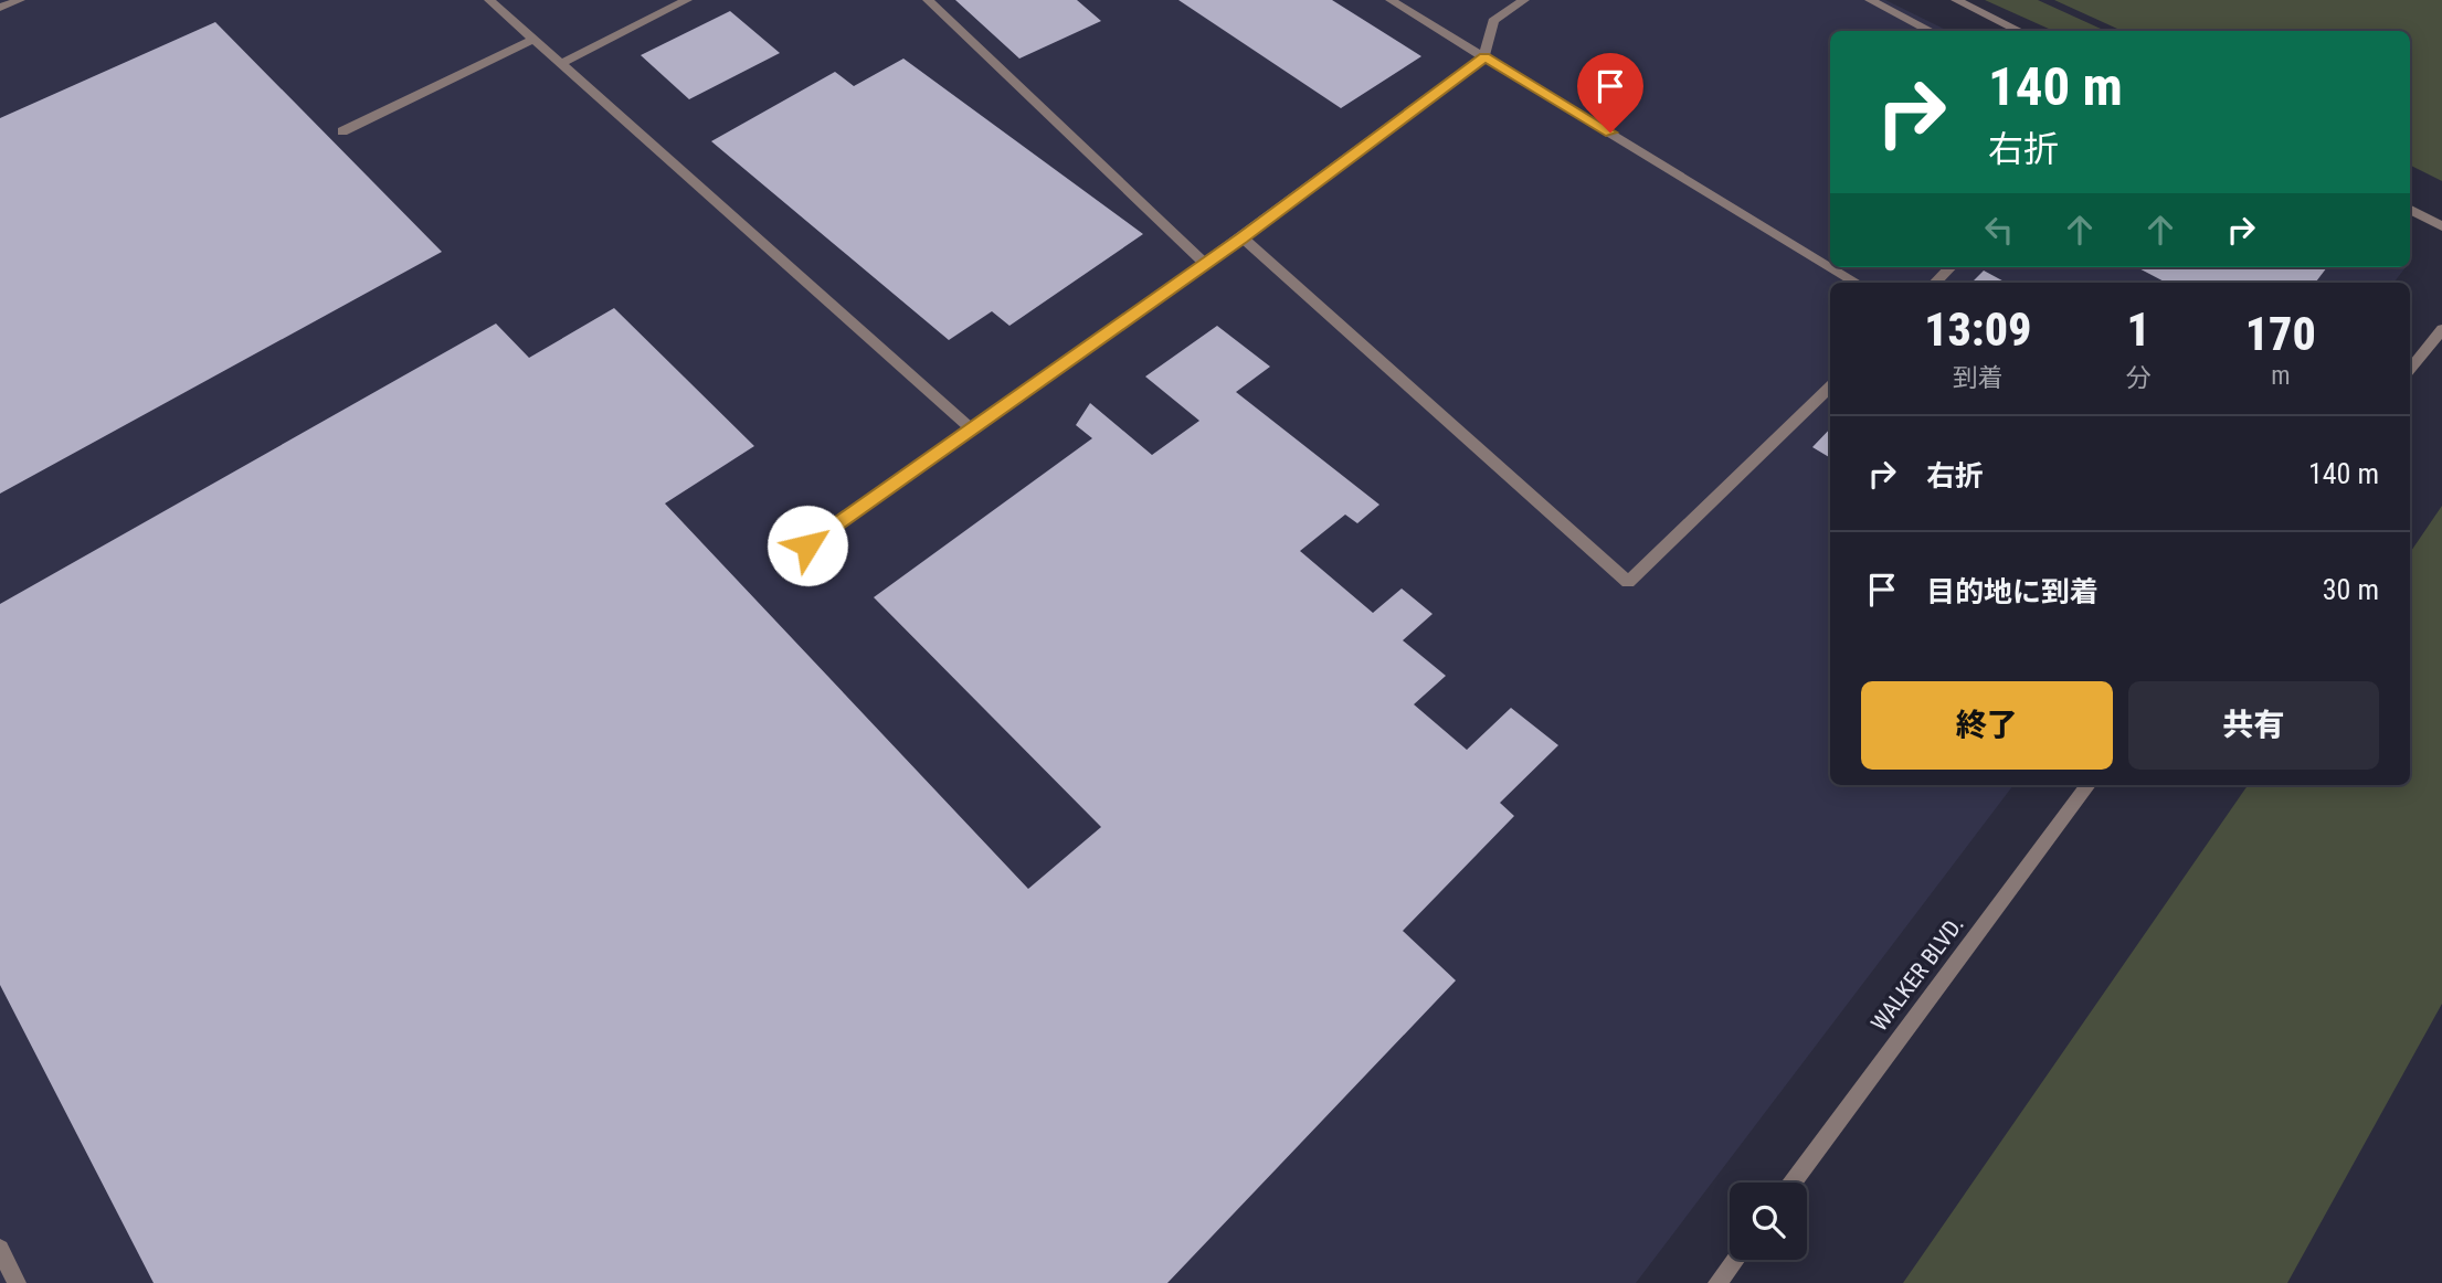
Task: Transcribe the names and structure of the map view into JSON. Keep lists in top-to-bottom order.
{
  "streets": {
    "lane": ["WALKER BLVD."]
  },
  "page": {
    "turn": ["140 m", "右折"],
    "eta": [
      "13:09",
      "到着",
      "1",
      "分",
      "170",
      "m"
    ],
    "list": [
      {
        "name": "右折",
        "value": "140 m"
      },
      {
        "name": "目的地に到着",
        "value": "30 m"
      }
    ],
    "buttons": ["終了", "共有"]
  }
}
